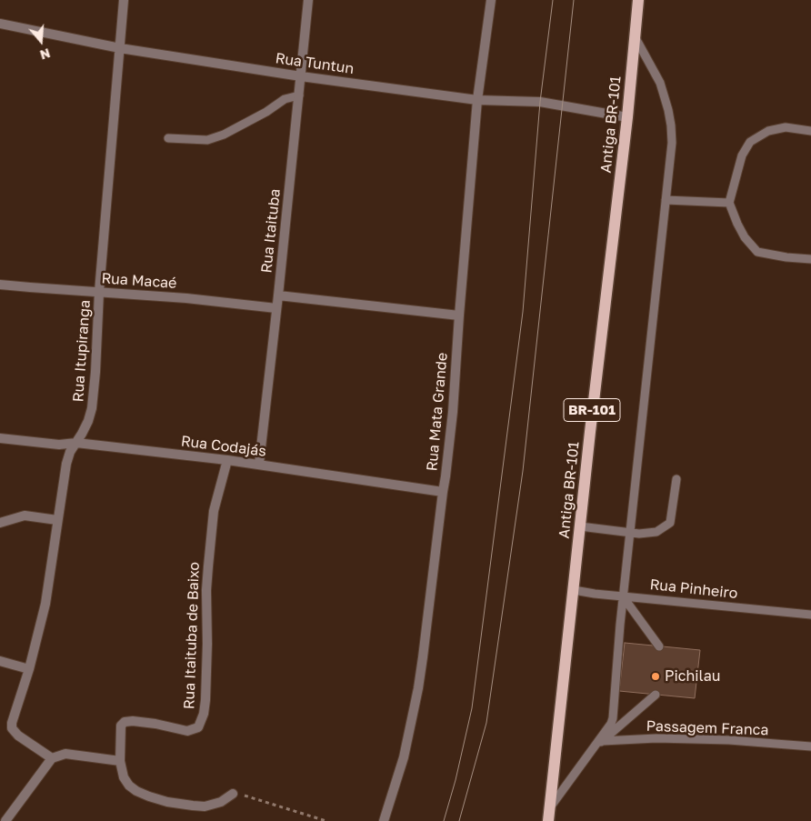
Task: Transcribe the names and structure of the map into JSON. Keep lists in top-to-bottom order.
{
  "streets": {
    "main road": ["Antiga BR-101", "BR-101"],
    "street": [
      "Rua Tuntun",
      "Rua Itaituba",
      "Rua Macaé",
      "Rua Itupiranga",
      "Rua Mata Grande",
      "Rua Codajás",
      "Rua Itaituba de Baixo"
    ],
    "lane": ["Rua Pinheiro", "Passagem Franca"]
  },
  "crossings": [
    ["Rua Tuntun", "Antiga BR-101"],
    ["Rua Tuntun", "Rua Itaituba"],
    ["Rua Tuntun", "Rua Itupiranga"],
    ["Rua Tuntun", "Rua Mata Grande"],
    ["Antiga BR-101", "Rua Pinheiro"],
    ["Rua Itaituba", "Rua Macaé"],
    ["Rua Itaituba", "Rua Codajás"],
    ["Rua Macaé", "Rua Itupiranga"],
    ["Rua Itupiranga", "Rua Codajás"],
    ["Rua Mata Grande", "Rua Codajás"],
    ["Rua Codajás", "Rua Itaituba de Baixo"]
  ],
  "places": ["Pichilau"],
  "north": "bottom"
}
